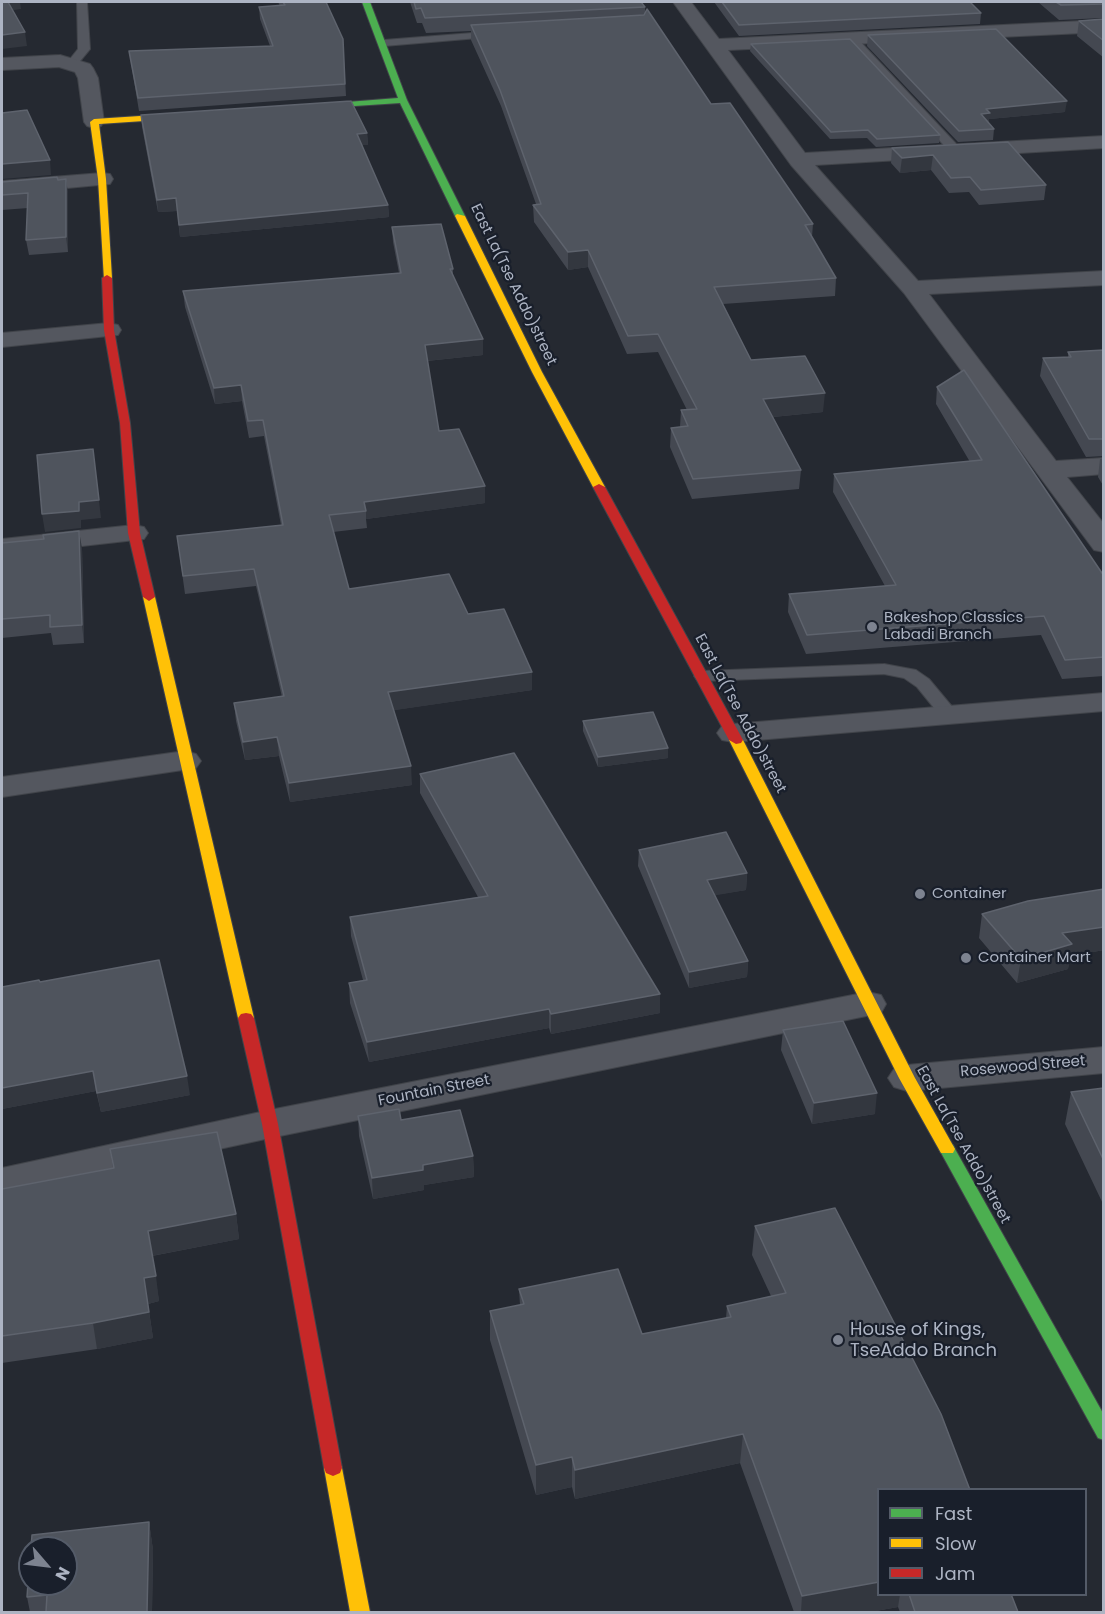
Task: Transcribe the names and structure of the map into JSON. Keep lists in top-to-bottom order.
{
  "streets": {
    "street": ["East La(Tse Addo)street", "Rosewood Street", "Fountain Street"]
  },
  "crossings": [
    ["East La(Tse Addo)street", "Rosewood Street"],
    ["East La(Tse Addo)street", "Fountain Street"]
  ],
  "places": [
    "Bakeshop Classics Labadi Branch",
    "Container",
    "Container Mart",
    "House of Kings, TseAddo Branch"
  ],
  "legend": ["Fast", "Slow", "Jam"],
  "north": "bottom right"
}
